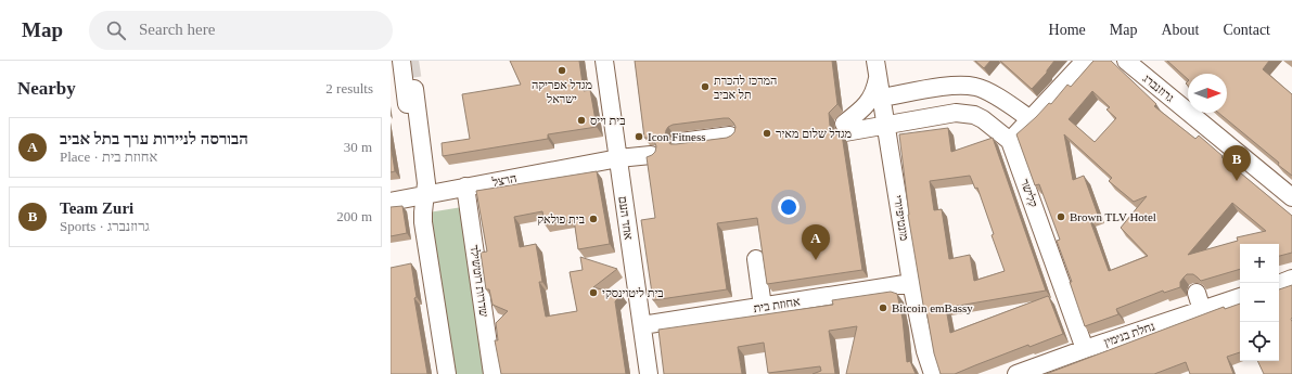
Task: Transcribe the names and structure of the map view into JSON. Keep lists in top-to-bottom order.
{
  "streets": {
    "street": [
      "גרוזנברג",
      "הרצל",
      "קלישר",
      "אחד העם",
      "מונטיפיורי",
      "שדרות רוטשילד",
      "אחוזת בית",
      "נחלת בנימין"
    ]
  },
  "crossings": [
    ["הרצל", "אחד העם"],
    ["הרצל", "שדרות רוטשילד"],
    ["קלישר", "נחלת בנימין"],
    ["אחד העם", "אחוזת בית"],
    ["מונטיפיורי", "אחוזת בית"]
  ],
  "places": [
    "מגדל אפריקה ישראל",
    "המרכז להכרת תל אביב",
    "בית וייס",
    "מגדל שלום מאיר",
    "Icon Fitness",
    "Brown TLV Hotel",
    "בית פולאק",
    "בית ליטוינסקי",
    "Bitcoin emBassy"
  ],
  "north": "right",
  "page": {
    "header": "Map",
    "search": "Search here",
    "nav": [
      "Home",
      "Map",
      "About",
      "Contact"
    ],
    "heading": ["Nearby", "2 results"],
    "list": [
      {
        "mark": "A",
        "name": "הבורסה לניירות ערך בתל אביב",
        "note": "Place · אחוזת בית",
        "value": "30 m"
      },
      {
        "mark": "B",
        "name": "Team Zuri",
        "note": "Sports · גרוזנברג",
        "value": "200 m"
      }
    ],
    "pins": ["B", "A"],
    "map_buttons": ["+", "−"]
  }
}
